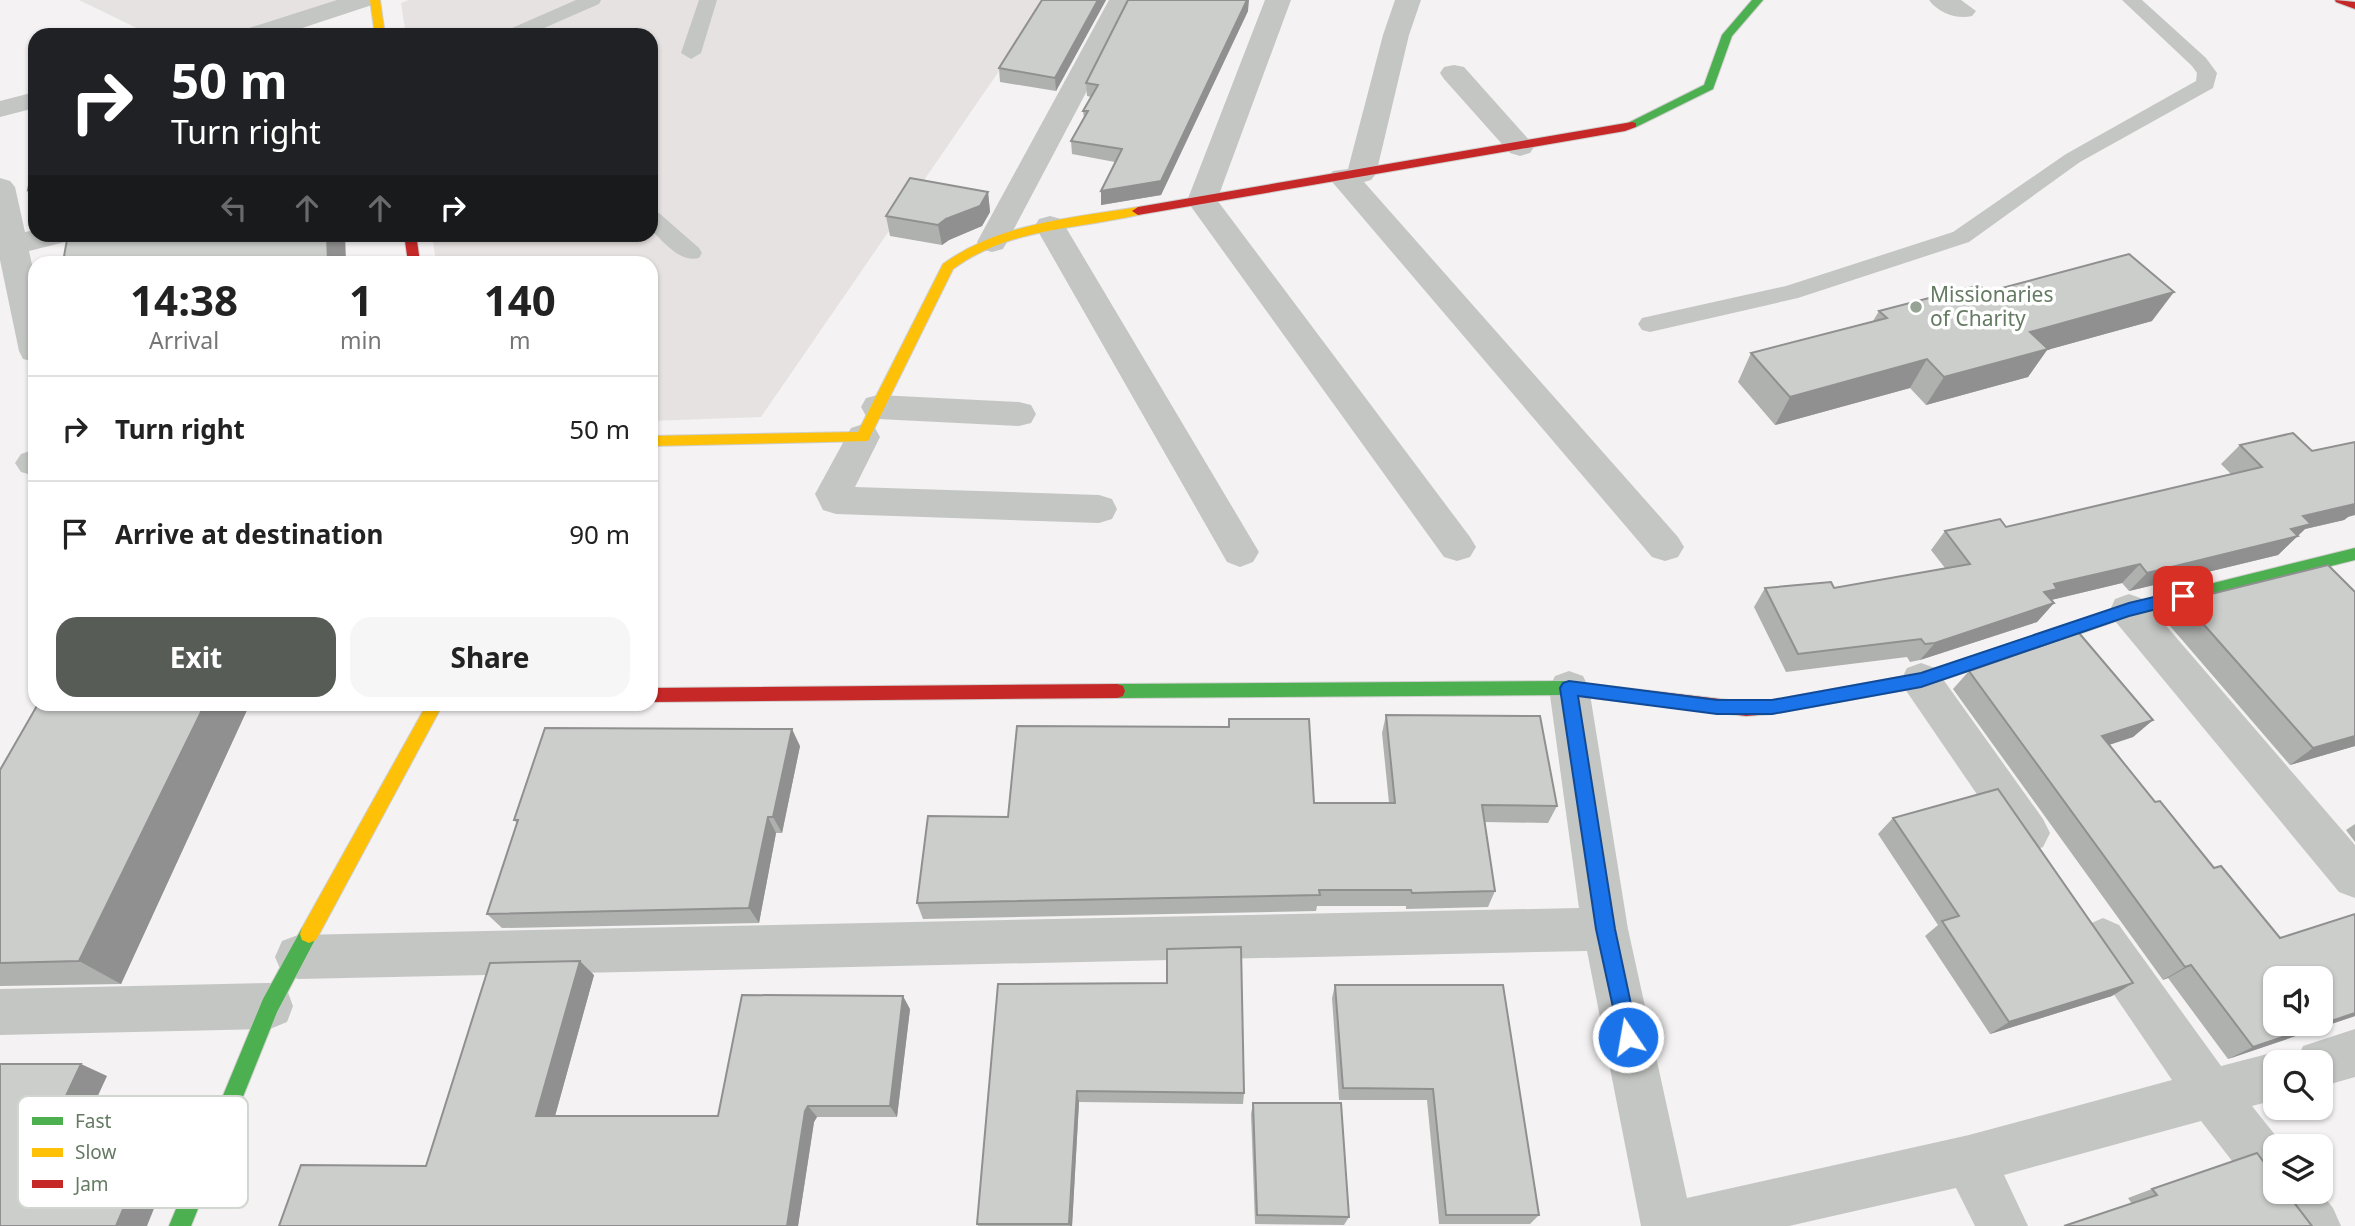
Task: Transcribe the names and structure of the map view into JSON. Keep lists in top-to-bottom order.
{
  "places": ["Missionaries of Charity"],
  "legend": ["Fast", "Slow", "Jam"],
  "page": {
    "turn": ["50 m", "Turn right"],
    "eta": [
      "14:38",
      "Arrival",
      "1",
      "min",
      "140",
      "m"
    ],
    "list": [
      {
        "name": "Turn right",
        "value": "50 m"
      },
      {
        "name": "Arrive at destination",
        "value": "90 m"
      }
    ],
    "buttons": ["Exit", "Share"]
  }
}
